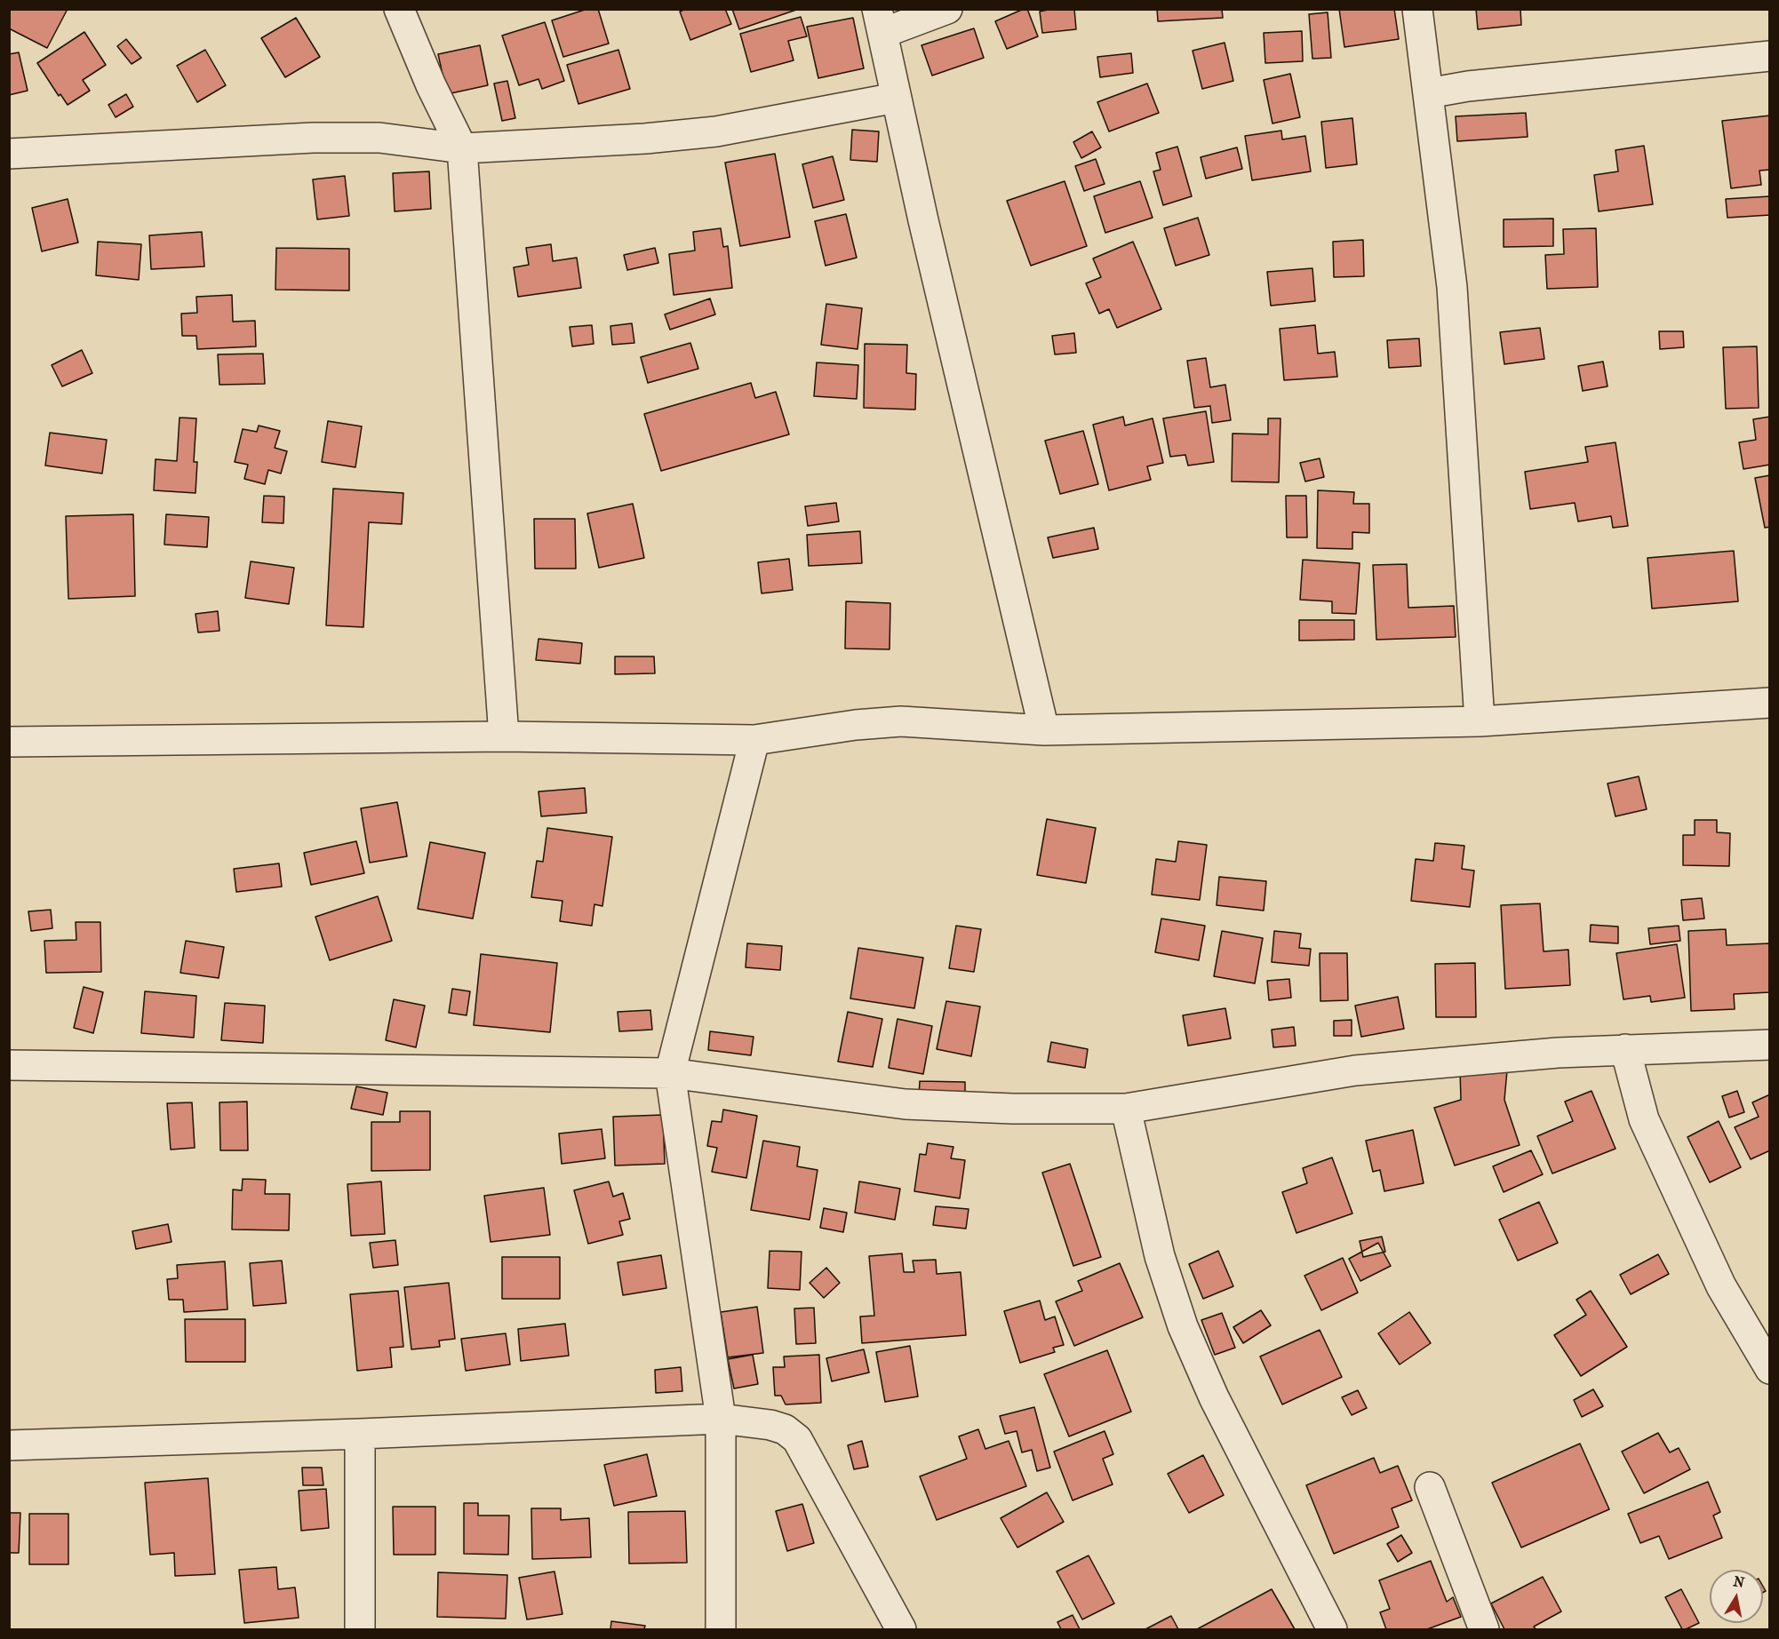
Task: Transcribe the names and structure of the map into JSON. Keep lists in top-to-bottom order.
{
  "north": "top"
}
